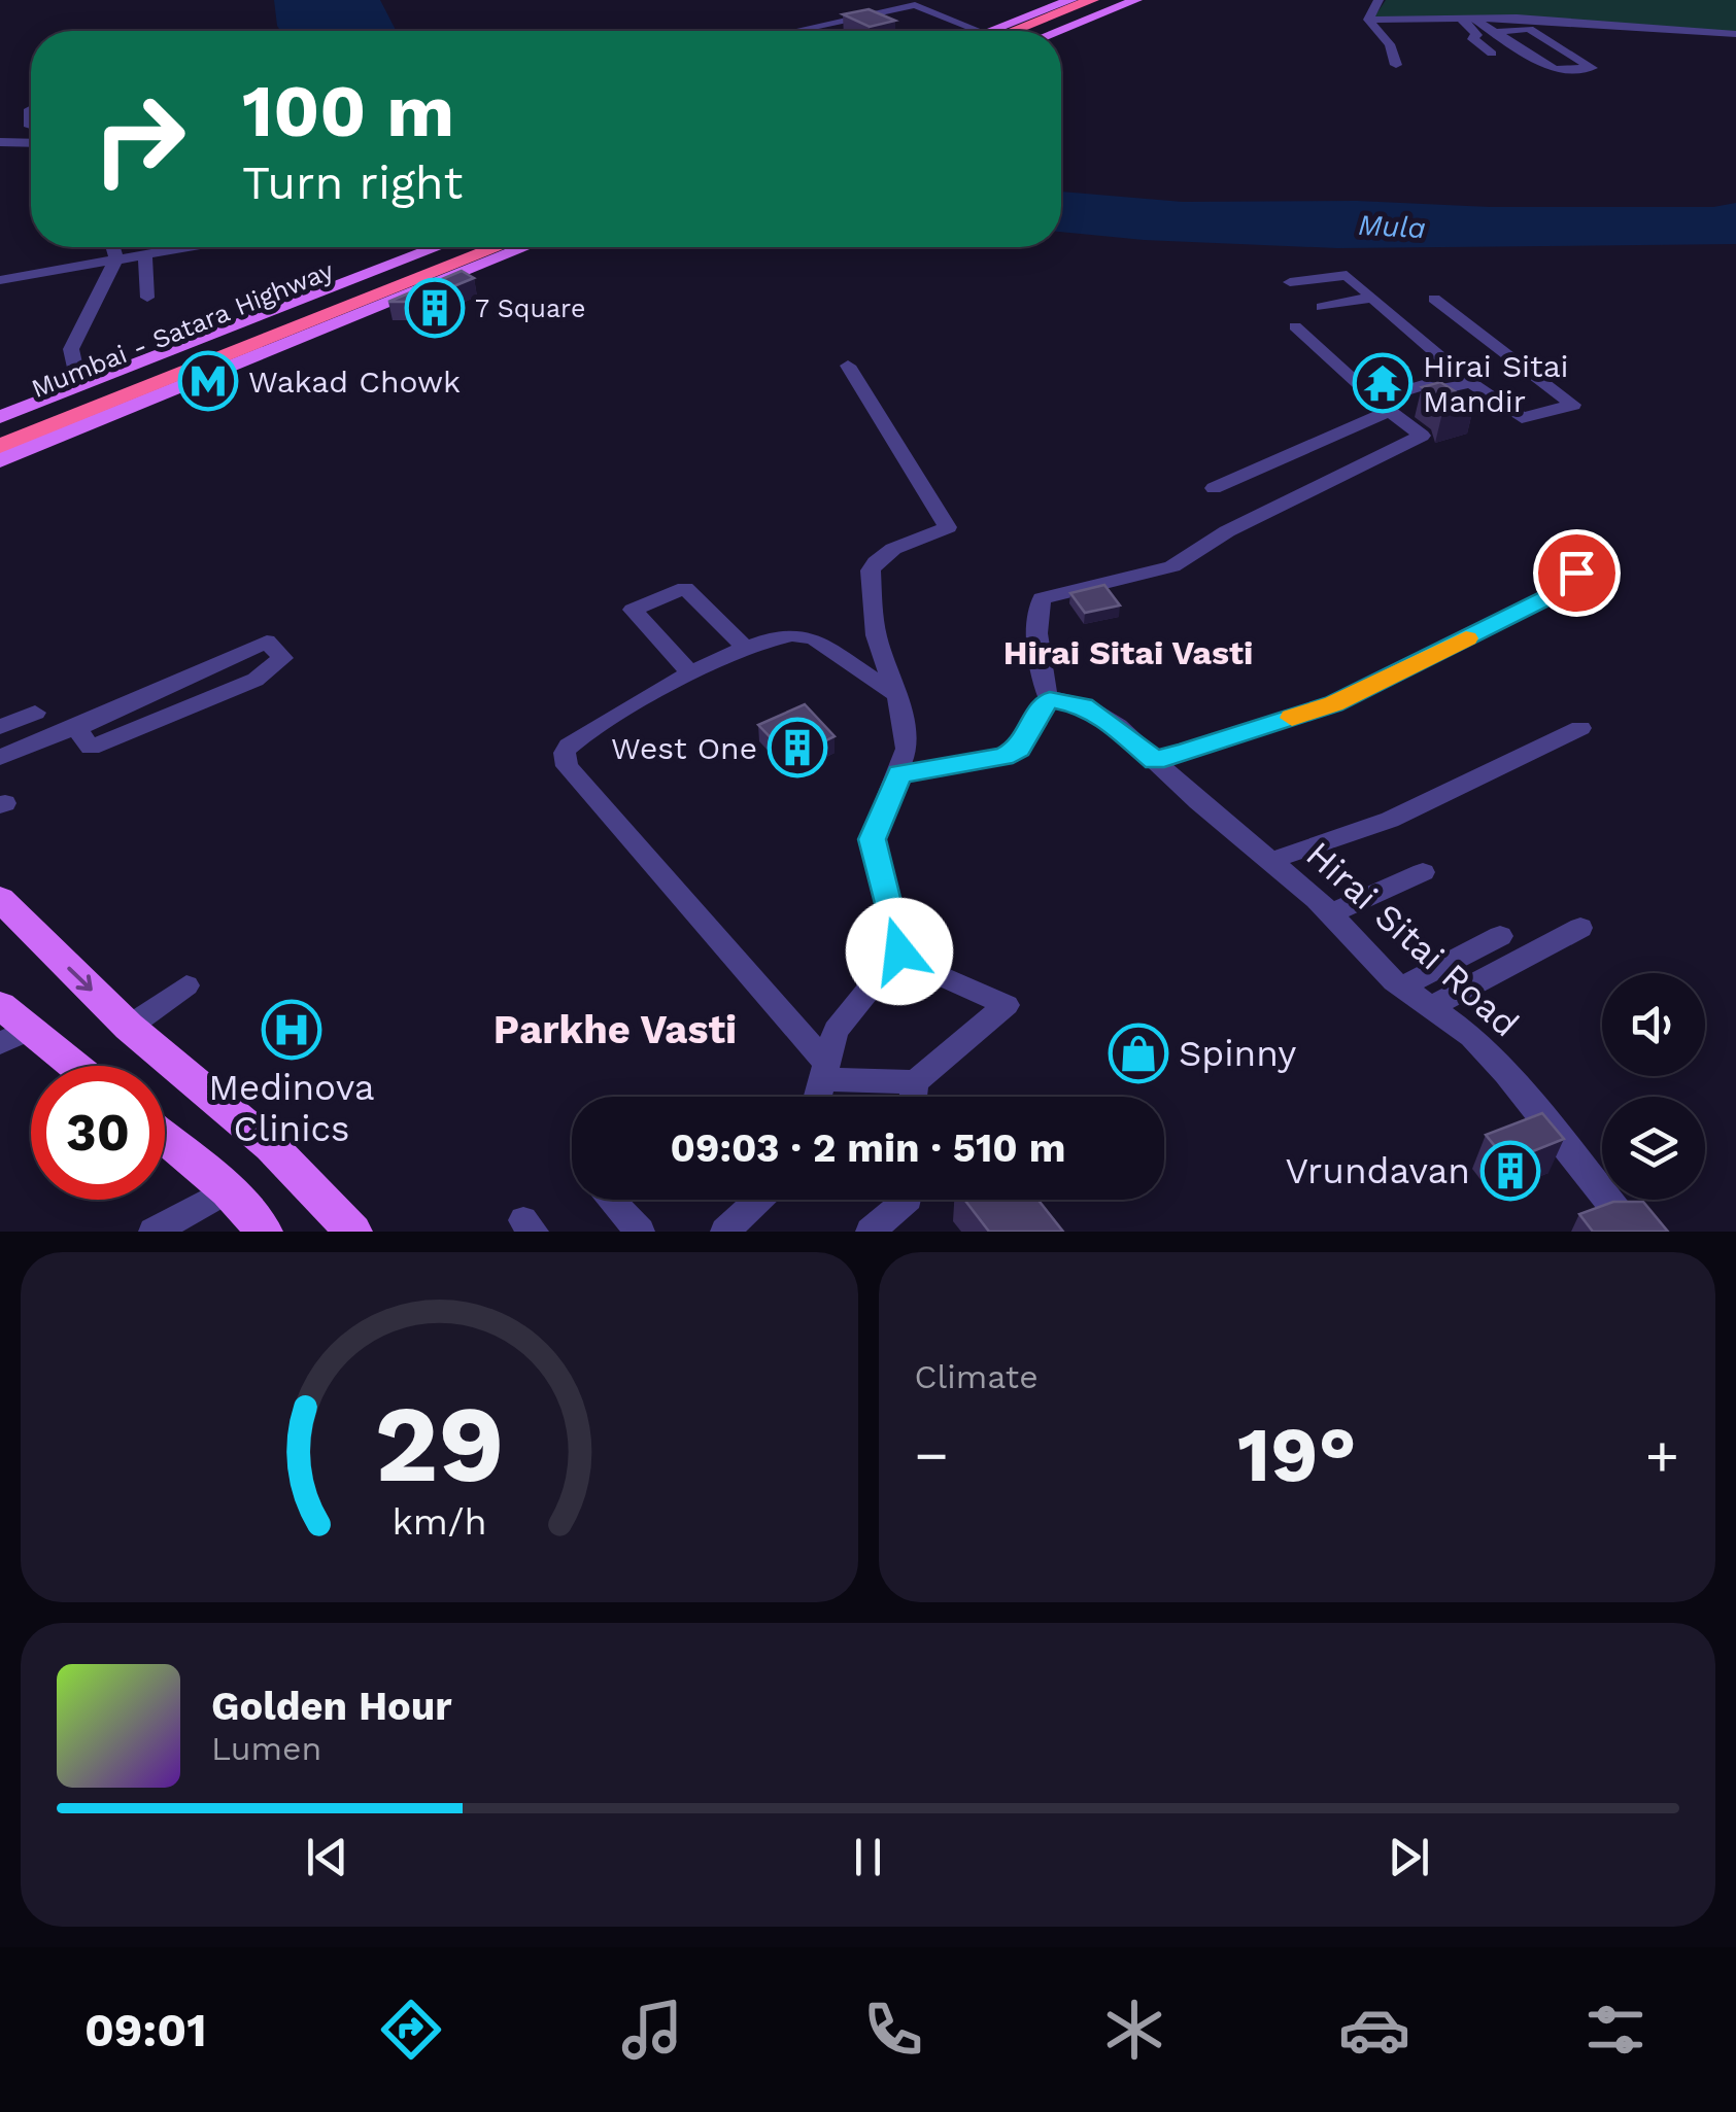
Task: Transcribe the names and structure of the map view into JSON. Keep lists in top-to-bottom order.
{
  "streets": {
    "highway": ["Mumbai - Satara Highway"],
    "street": ["Hirai Sitai Road"]
  },
  "districts": ["Hirai Sitai Vasti", "Parkhe Vasti"],
  "water": ["Mula"],
  "places": {
    "building": ["7 Square", "West One", "Vrundavan"],
    "metro station": ["Wakad Chowk"],
    "temple": ["Hirai Sitai Mandir"],
    "hospital": ["Medinova Clinics"],
    "shop": ["Spinny"]
  },
  "page": {
    "turn": ["100 m", "Turn right"],
    "limit": "30",
    "trip": "09:03 · 2 min · 510 m",
    "tile": "Climate",
    "heat": ["−", "19°", "+"],
    "song": ["Golden Hour", "Lumen"],
    "tabs": "09:01",
    "gauge": ["29", "km/h"]
  }
}
